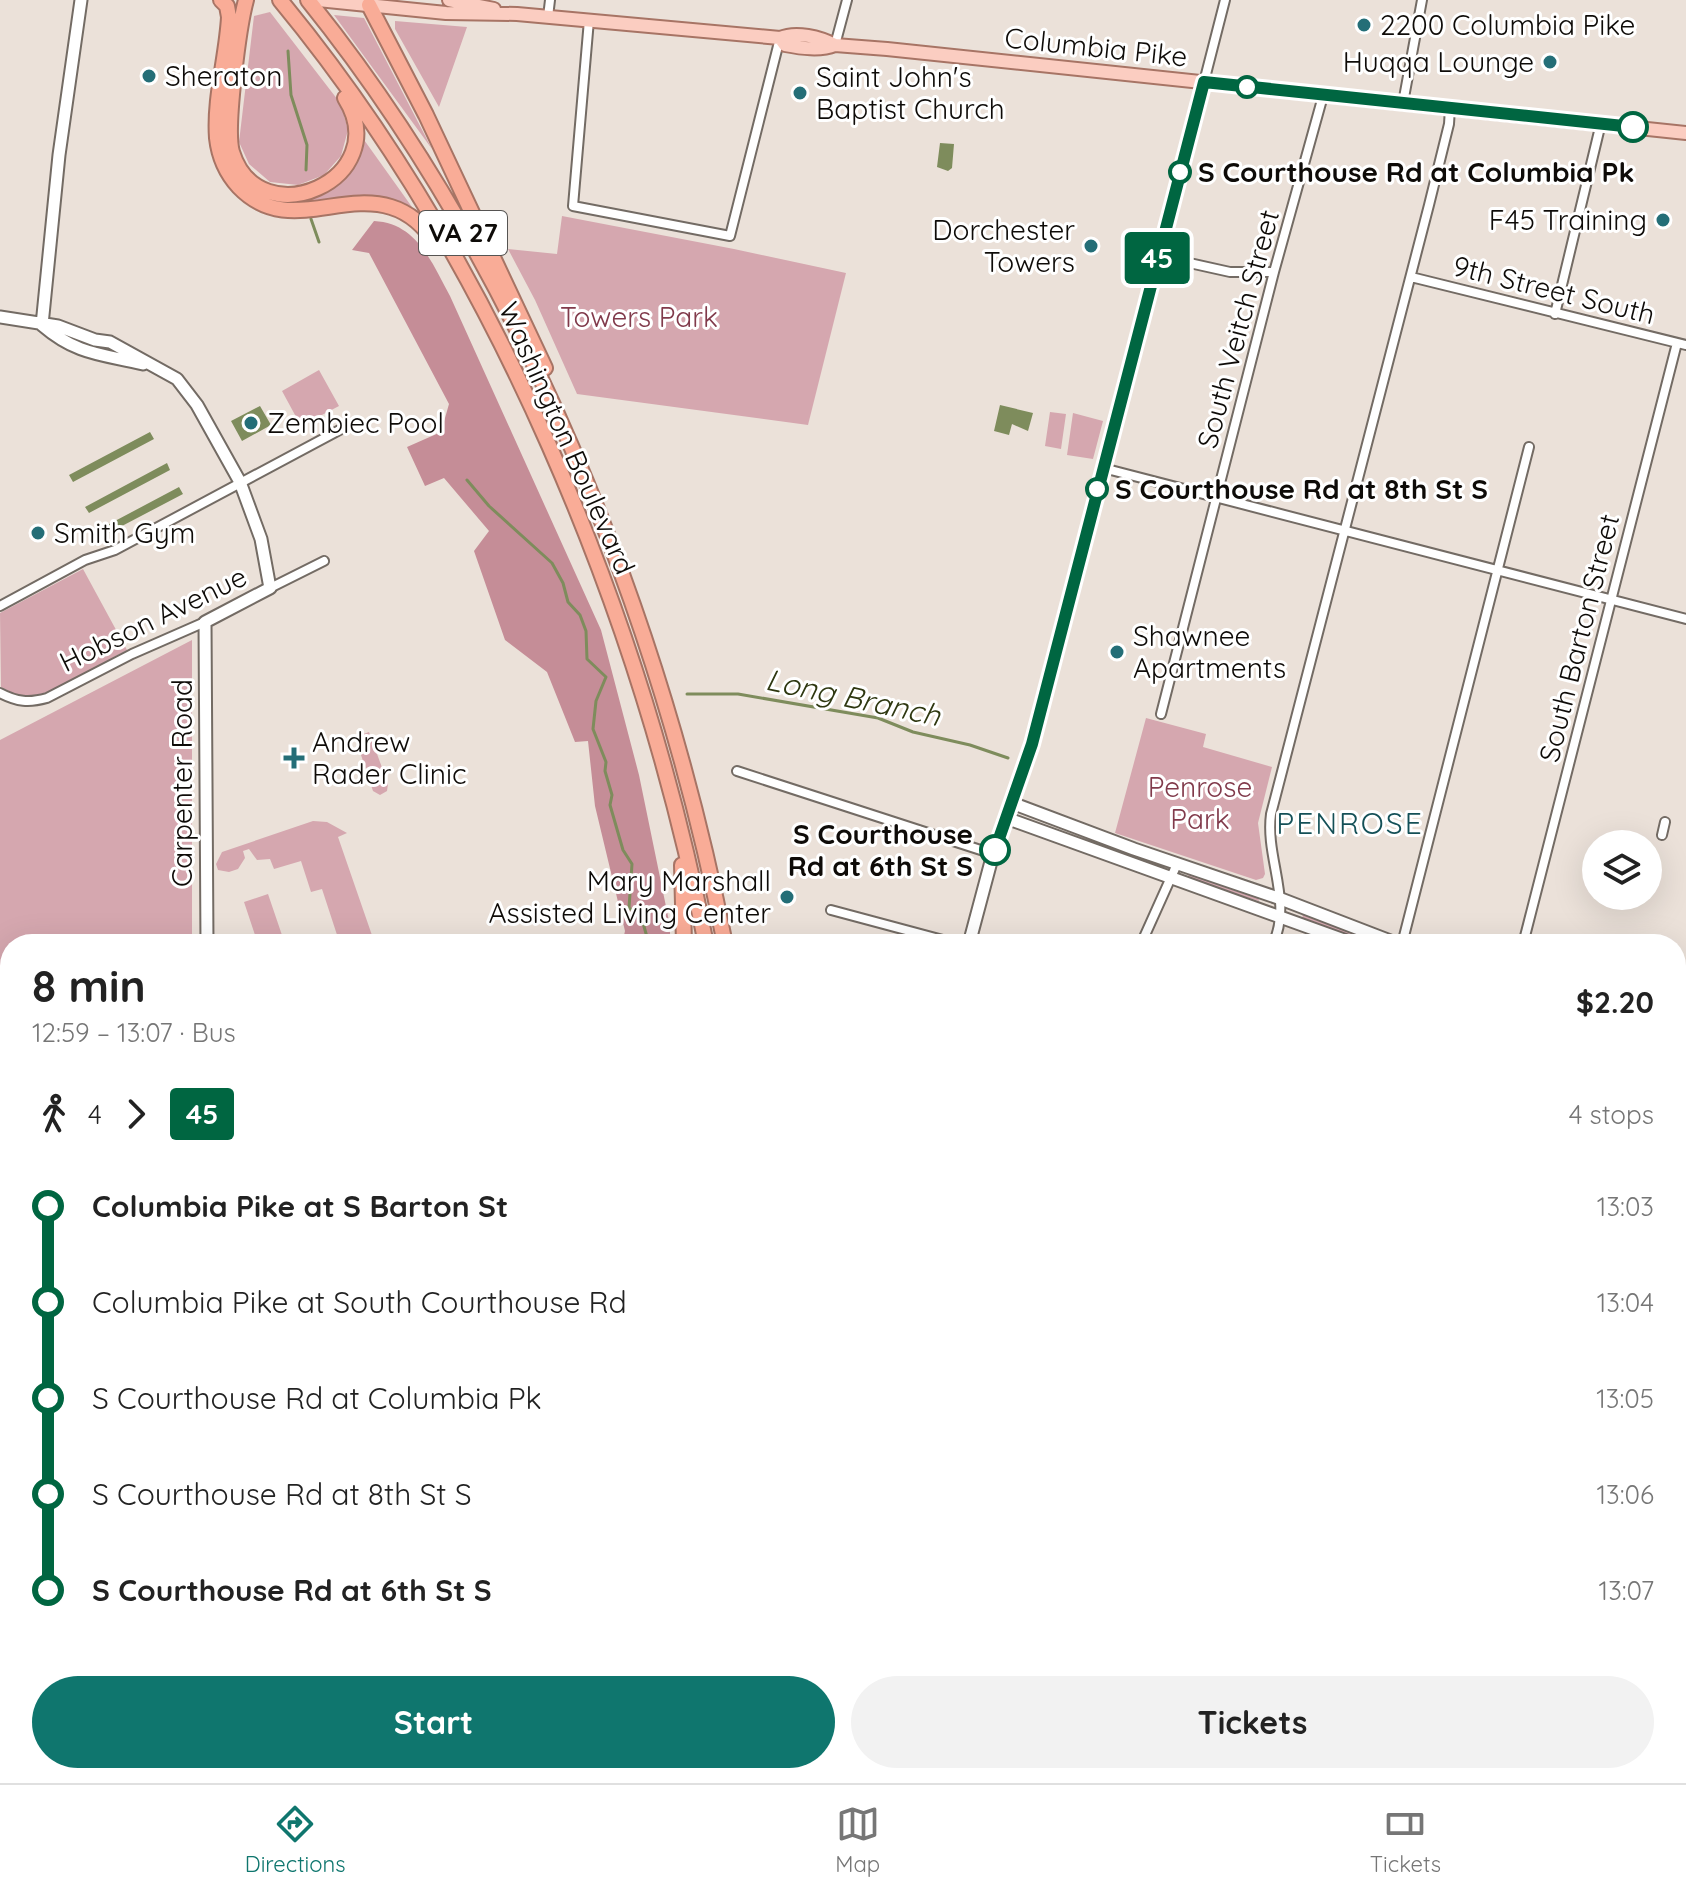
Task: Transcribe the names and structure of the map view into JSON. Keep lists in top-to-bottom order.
{
  "streets": {
    "highway": ["VA 27", "Washington Boulevard"],
    "main road": ["Columbia Pike"],
    "street": [
      "9th Street South",
      "South Veitch Street",
      "Hobson Avenue",
      "South Barton Street",
      "Carpenter Road"
    ]
  },
  "crossings": [
    ["Columbia Pike", "South Veitch Street"],
    ["9th Street South", "South Barton Street"],
    ["Hobson Avenue", "Carpenter Road"]
  ],
  "districts": ["PENROSE"],
  "water": ["Long Branch"],
  "parks": ["Towers Park", "Penrose Park"],
  "places": {
    "other": [
      "2200 Columbia Pike",
      "Huqqa Lounge",
      "Sheraton",
      "Saint John's Baptist Church",
      "S Courthouse Rd at Columbia Pk",
      "F45 Training",
      "Dorchester Towers",
      "Zembiec Pool",
      "S Courthouse Rd at 8th St S",
      "Smith Gym",
      "Shawnee Apartments",
      "S Courthouse Rd at 6th St S",
      "Mary Marshall Assisted Living Center"
    ],
    "health": ["Andrew Rader Clinic"]
  },
  "lines": ["bus line 45"],
  "page": {
    "on_map": "45",
    "heading": ["8 min", "12:59 – 13:07 · Bus", "$2.20"],
    "legs": ["4", "45", "4 stops"],
    "list": [
      {
        "name": "Columbia Pike at S Barton St",
        "value": "13:03"
      },
      {
        "name": "Columbia Pike at South Courthouse Rd",
        "value": "13:04"
      },
      {
        "name": "S Courthouse Rd at Columbia Pk",
        "value": "13:05"
      },
      {
        "name": "S Courthouse Rd at 8th St S",
        "value": "13:06"
      },
      {
        "name": "S Courthouse Rd at 6th St S",
        "value": "13:07"
      }
    ],
    "buttons": ["Start", "Tickets"],
    "tabs": ["Directions", "Map", "Tickets"]
  }
}
